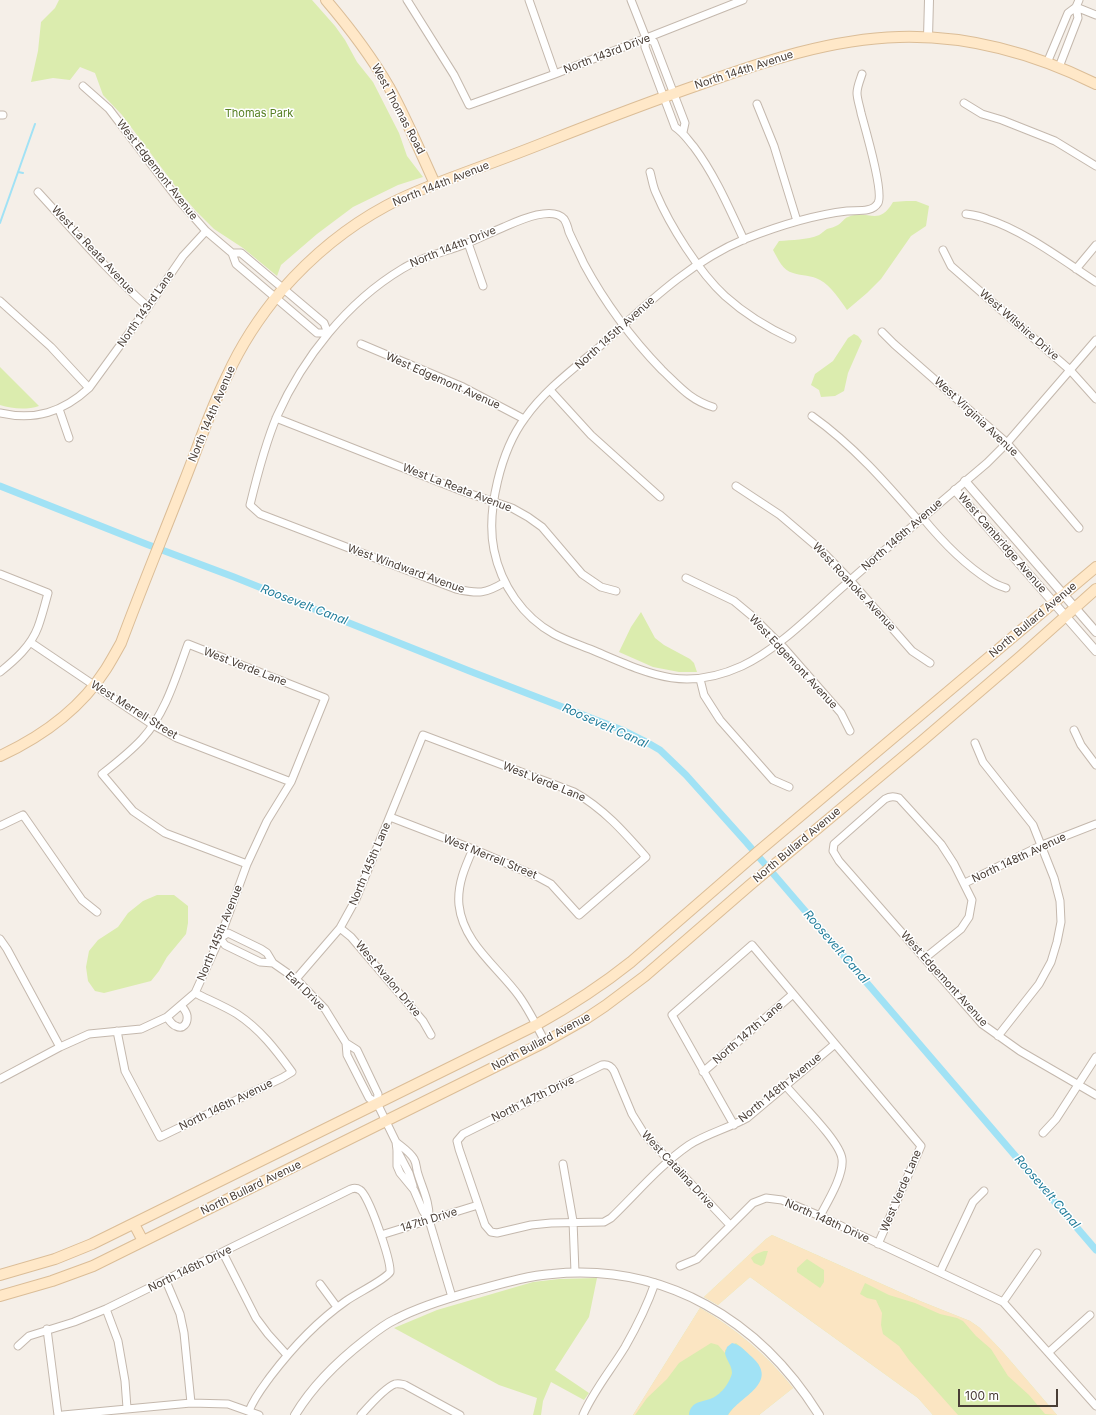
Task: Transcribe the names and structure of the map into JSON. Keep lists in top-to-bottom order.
{
  "streets": {
    "main road": ["North 144th Avenue", "West Thomas Road", "North Bullard Avenue"],
    "street": [
      "North 143rd Drive",
      "West Edgemont Avenue",
      "North 144th Drive",
      "West La Reata Avenue",
      "North 143rd Lane",
      "West Wilshire Drive",
      "North 145th Avenue",
      "West Virginia Avenue",
      "North 146th Avenue",
      "West Cambridge Avenue",
      "West Windward Avenue",
      "West Roanoke Avenue",
      "West Verde Lane",
      "West Merrell Street",
      "North 148th Avenue",
      "North 145th Lane",
      "West Avalon Drive",
      "Earl Drive",
      "North 147th Lane",
      "North 147th Drive",
      "West Catalina Drive",
      "147th Drive",
      "North 148th Drive",
      "North 146th Drive"
    ]
  },
  "crossings": [
    ["North 144th Avenue", "West Thomas Road"],
    ["North 144th Avenue", "West Edgemont Avenue"],
    ["North 144th Avenue", "West Merrell Street"],
    ["West Edgemont Avenue", "North 144th Drive"],
    ["West Edgemont Avenue", "North 143rd Lane"],
    ["West Edgemont Avenue", "North 145th Avenue"],
    ["West Edgemont Avenue", "North 146th Avenue"],
    ["West Edgemont Avenue", "North 148th Avenue"],
    ["North 144th Drive", "West La Reata Avenue"],
    ["North 144th Drive", "North 145th Avenue"],
    ["North 144th Drive", "West Windward Avenue"],
    ["West La Reata Avenue", "North 143rd Lane"],
    ["West La Reata Avenue", "North 145th Avenue"],
    ["West Wilshire Drive", "North 146th Avenue"],
    ["North 145th Avenue", "North 146th Avenue"],
    ["North 145th Avenue", "West Windward Avenue"],
    ["North 145th Avenue", "West Verde Lane"],
    ["North 145th Avenue", "West Merrell Street"],
    ["North 145th Avenue", "Earl Drive"],
    ["West Virginia Avenue", "North 146th Avenue"],
    ["North 146th Avenue", "West Cambridge Avenue"],
    ["North 146th Avenue", "West Roanoke Avenue"],
    ["West Cambridge Avenue", "North Bullard Avenue"],
    ["North Bullard Avenue", "Earl Drive"],
    ["West Verde Lane", "West Merrell Street"],
    ["West Verde Lane", "North 148th Avenue"],
    ["West Verde Lane", "North 145th Lane"],
    ["West Verde Lane", "North 147th Lane"],
    ["West Verde Lane", "North 148th Drive"],
    ["West Merrell Street", "North 145th Lane"],
    ["North 148th Avenue", "North 147th Drive"],
    ["North 148th Avenue", "West Catalina Drive"],
    ["North 148th Avenue", "147th Drive"],
    ["North 145th Lane", "West Avalon Drive"],
    ["North 145th Lane", "Earl Drive"],
    ["North 147th Drive", "West Catalina Drive"],
    ["North 147th Drive", "147th Drive"],
    ["West Catalina Drive", "North 148th Drive"],
    ["147th Drive", "North 146th Drive"]
  ],
  "water": ["Roosevelt Canal"],
  "parks": ["Thomas Park"],
  "scale_bar": "100 m"
}
